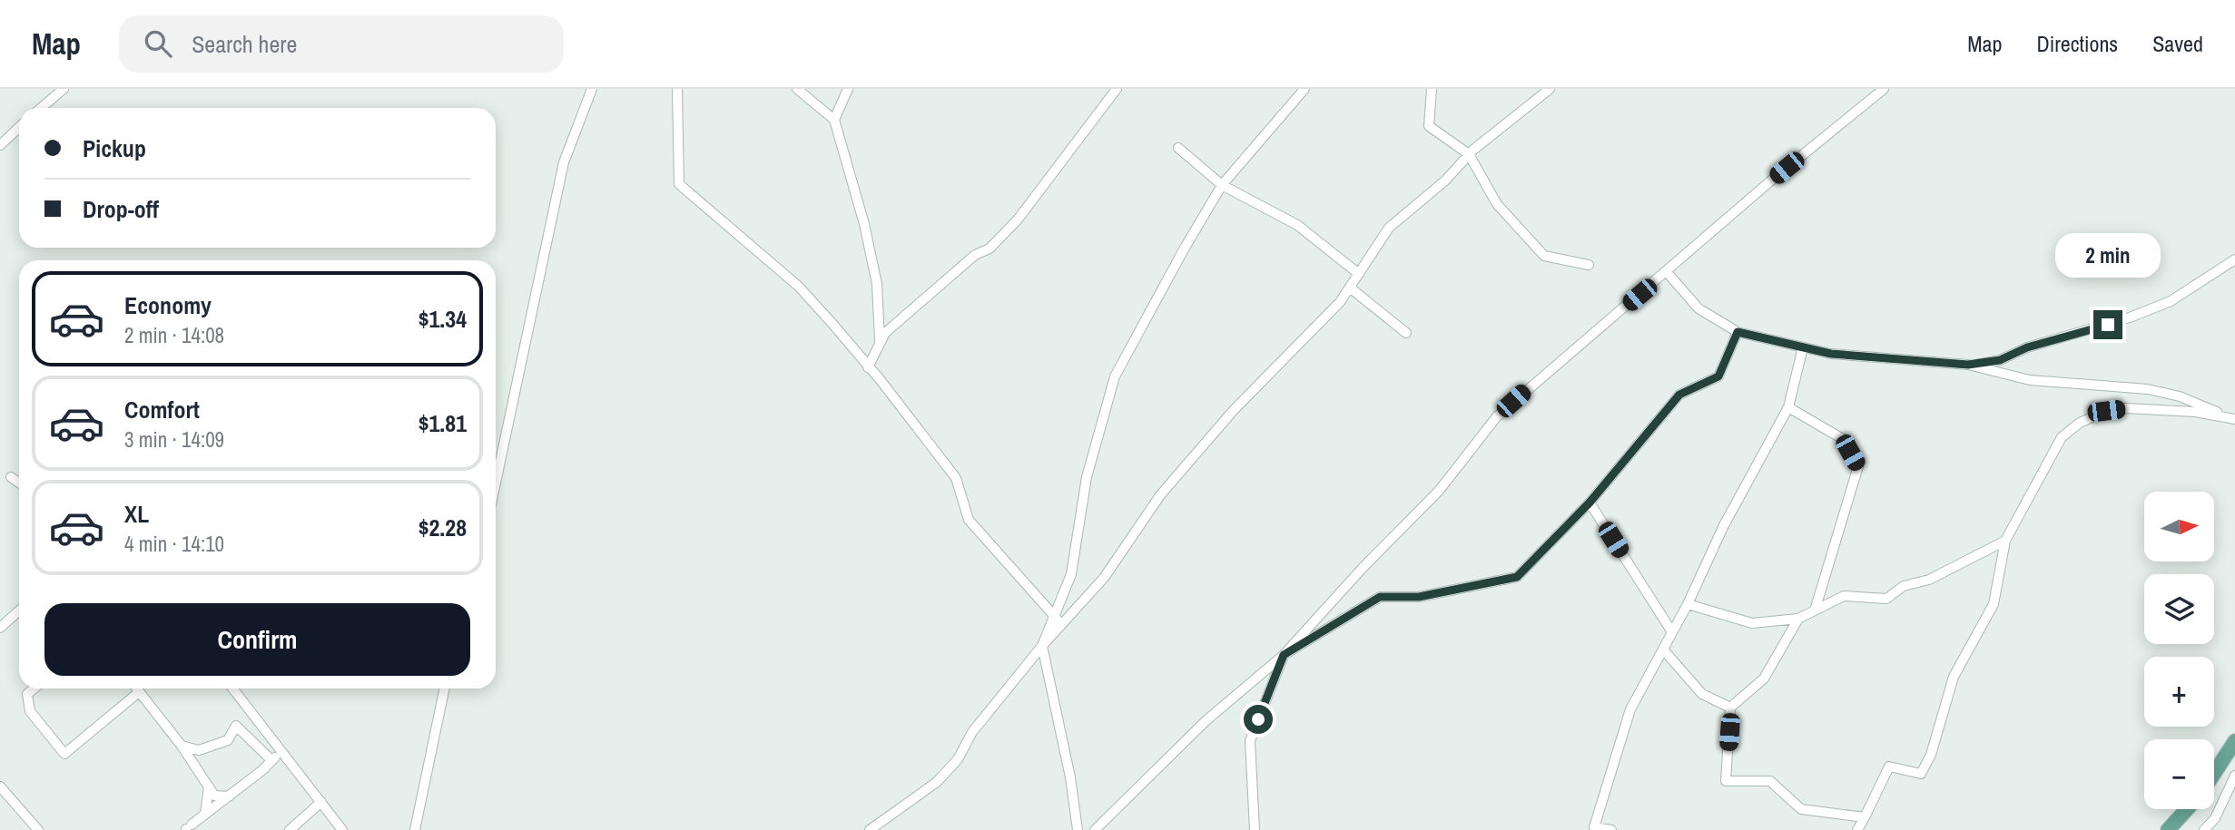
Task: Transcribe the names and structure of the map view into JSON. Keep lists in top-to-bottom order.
{
  "north": "right",
  "page": {
    "header": "Map",
    "search": "Search here",
    "nav": ["Map", "Directions", "Saved"],
    "banner": ["Pickup", "Drop-off"],
    "bubble": "2 min",
    "list": [
      {
        "name": "Economy",
        "note": "2 min · 14:08",
        "value": "$1.34"
      },
      {
        "name": "Comfort",
        "note": "3 min · 14:09",
        "value": "$1.81"
      },
      {
        "name": "XL",
        "note": "4 min · 14:10",
        "value": "$2.28"
      }
    ],
    "map_buttons": ["+", "−"],
    "buttons": "Confirm"
  }
}
